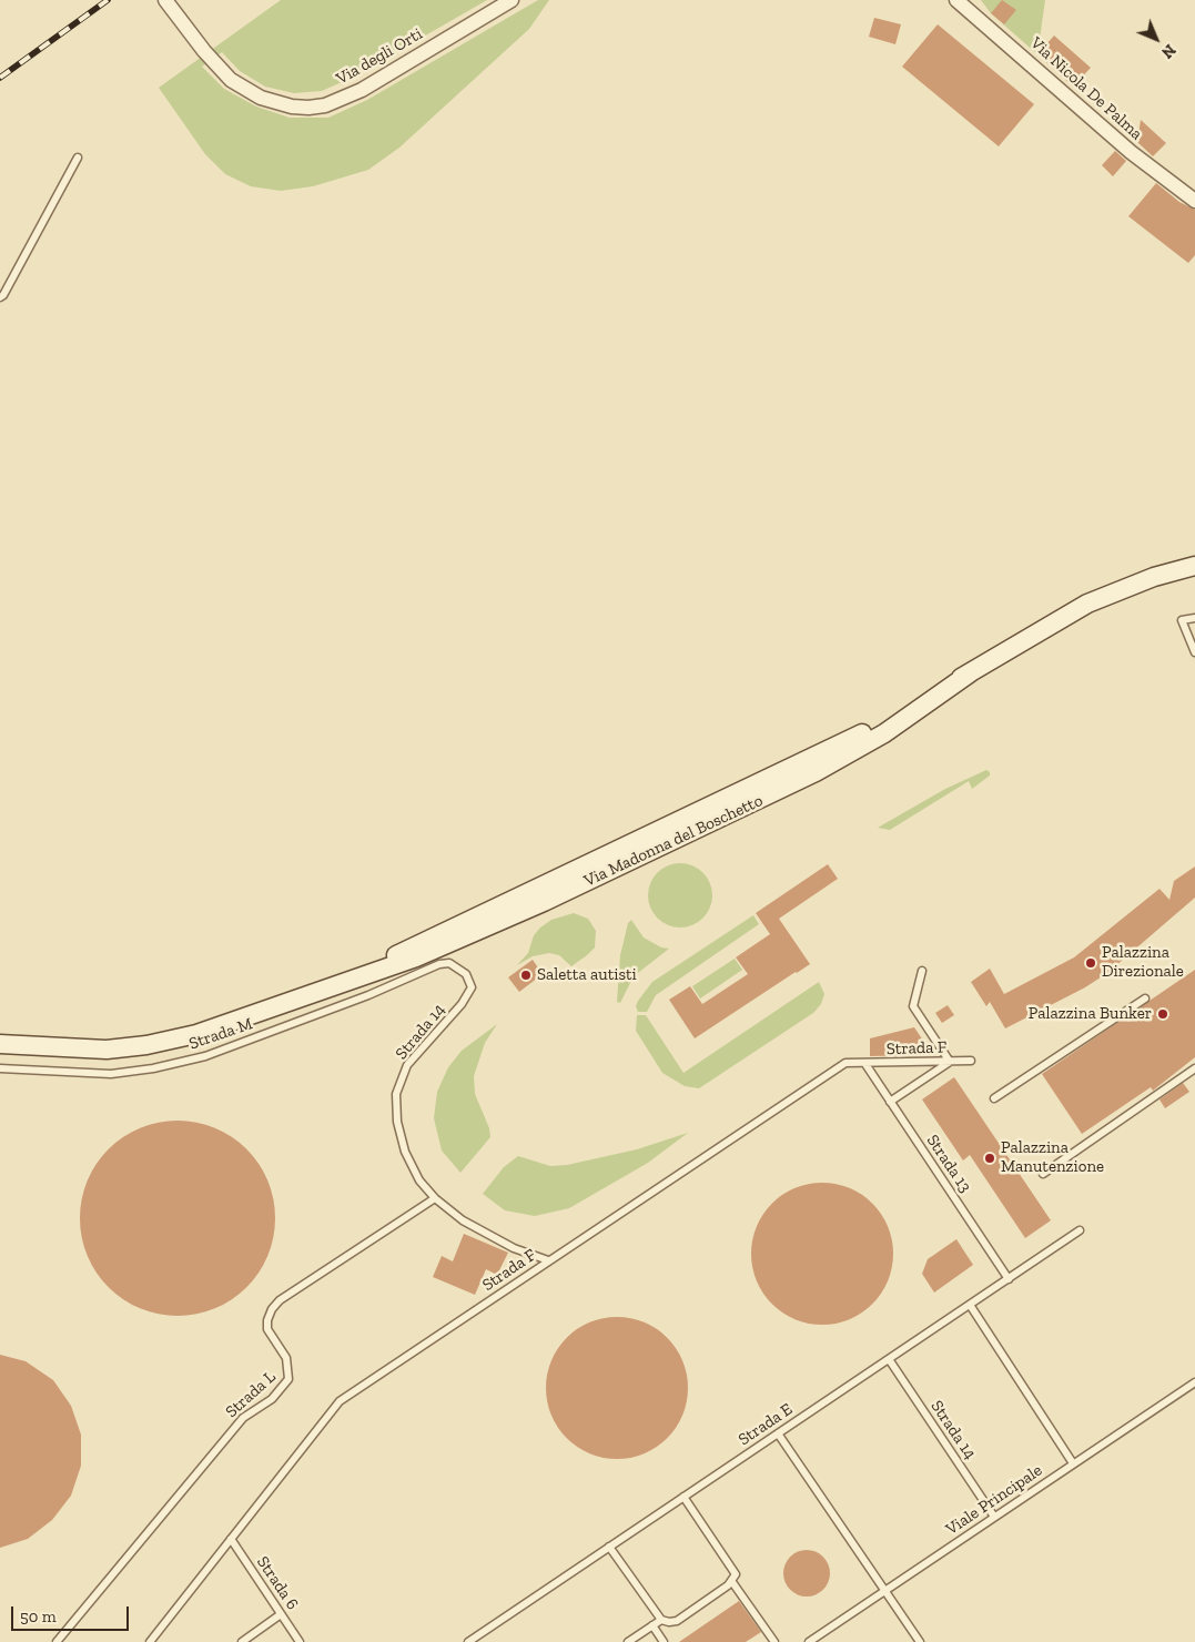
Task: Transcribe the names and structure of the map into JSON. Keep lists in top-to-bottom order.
{
  "streets": {
    "main road": ["Via Madonna del Boschetto"],
    "street": ["Via degli Orti", "Via Nicola De Palma"],
    "lane": [
      "Strada 14",
      "Strada M",
      "Strada F",
      "Strada 13",
      "Strada L",
      "Strada E",
      "Viale Principale",
      "Strada 6"
    ]
  },
  "crossings": [
    ["Strada 14", "Strada M"],
    ["Strada 14", "Strada F"],
    ["Strada 14", "Strada L"],
    ["Strada 14", "Strada E"],
    ["Strada 14", "Viale Principale"],
    ["Strada F", "Strada 13"],
    ["Strada F", "Strada 6"],
    ["Strada 13", "Strada E"]
  ],
  "places": [
    "Palazzina Direzionale",
    "Saletta autisti",
    "Palazzina Bunker",
    "Palazzina Manutenzione"
  ],
  "scale_bar": "50 m",
  "north": "bottom right"
}
